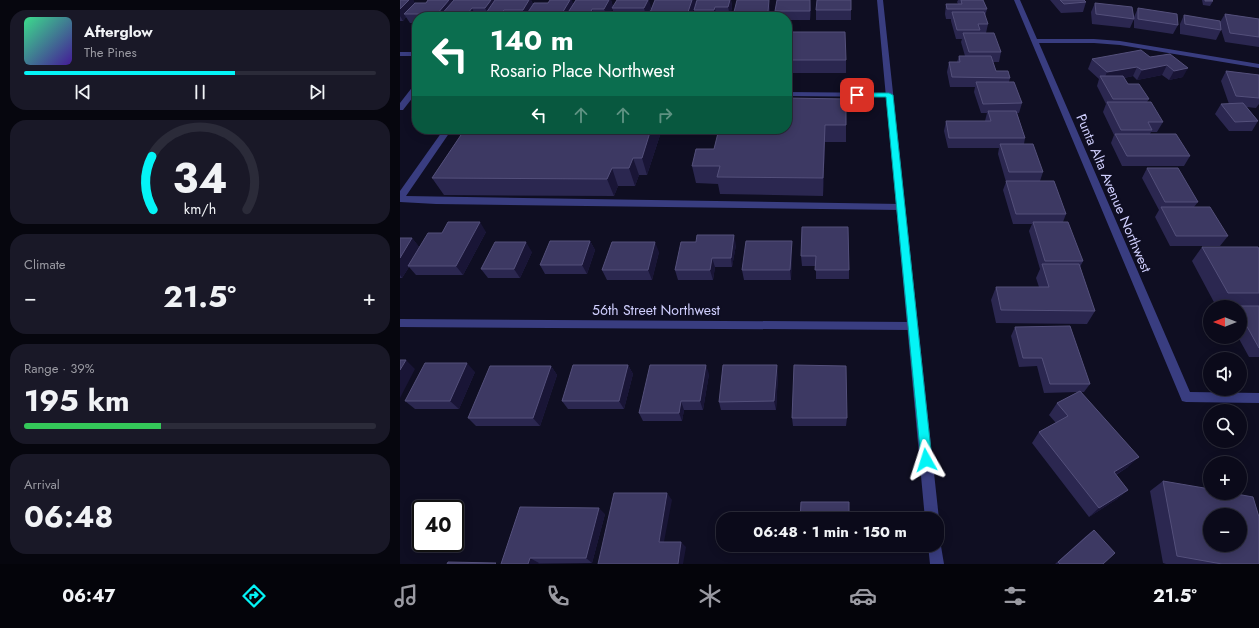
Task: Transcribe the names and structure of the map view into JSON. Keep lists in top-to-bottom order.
{
  "streets": {
    "street": ["Punta Alta Avenue Northwest", "56th Street Northwest"]
  },
  "north": "left",
  "page": {
    "turn": ["140 m", "Rosario Place Northwest"],
    "song": ["Afterglow", "The Pines"],
    "tile": [
      "Climate",
      ["Range · 39%", "195 km"],
      ["Arrival", "06:48"]
    ],
    "heat": ["−", "21.5°", "+"],
    "map_buttons": ["+", "−"],
    "limit": "40",
    "trip": "06:48 · 1 min · 150 m",
    "tabs": ["06:47", "21.5°"],
    "gauge": ["34", "km/h"]
  }
}
